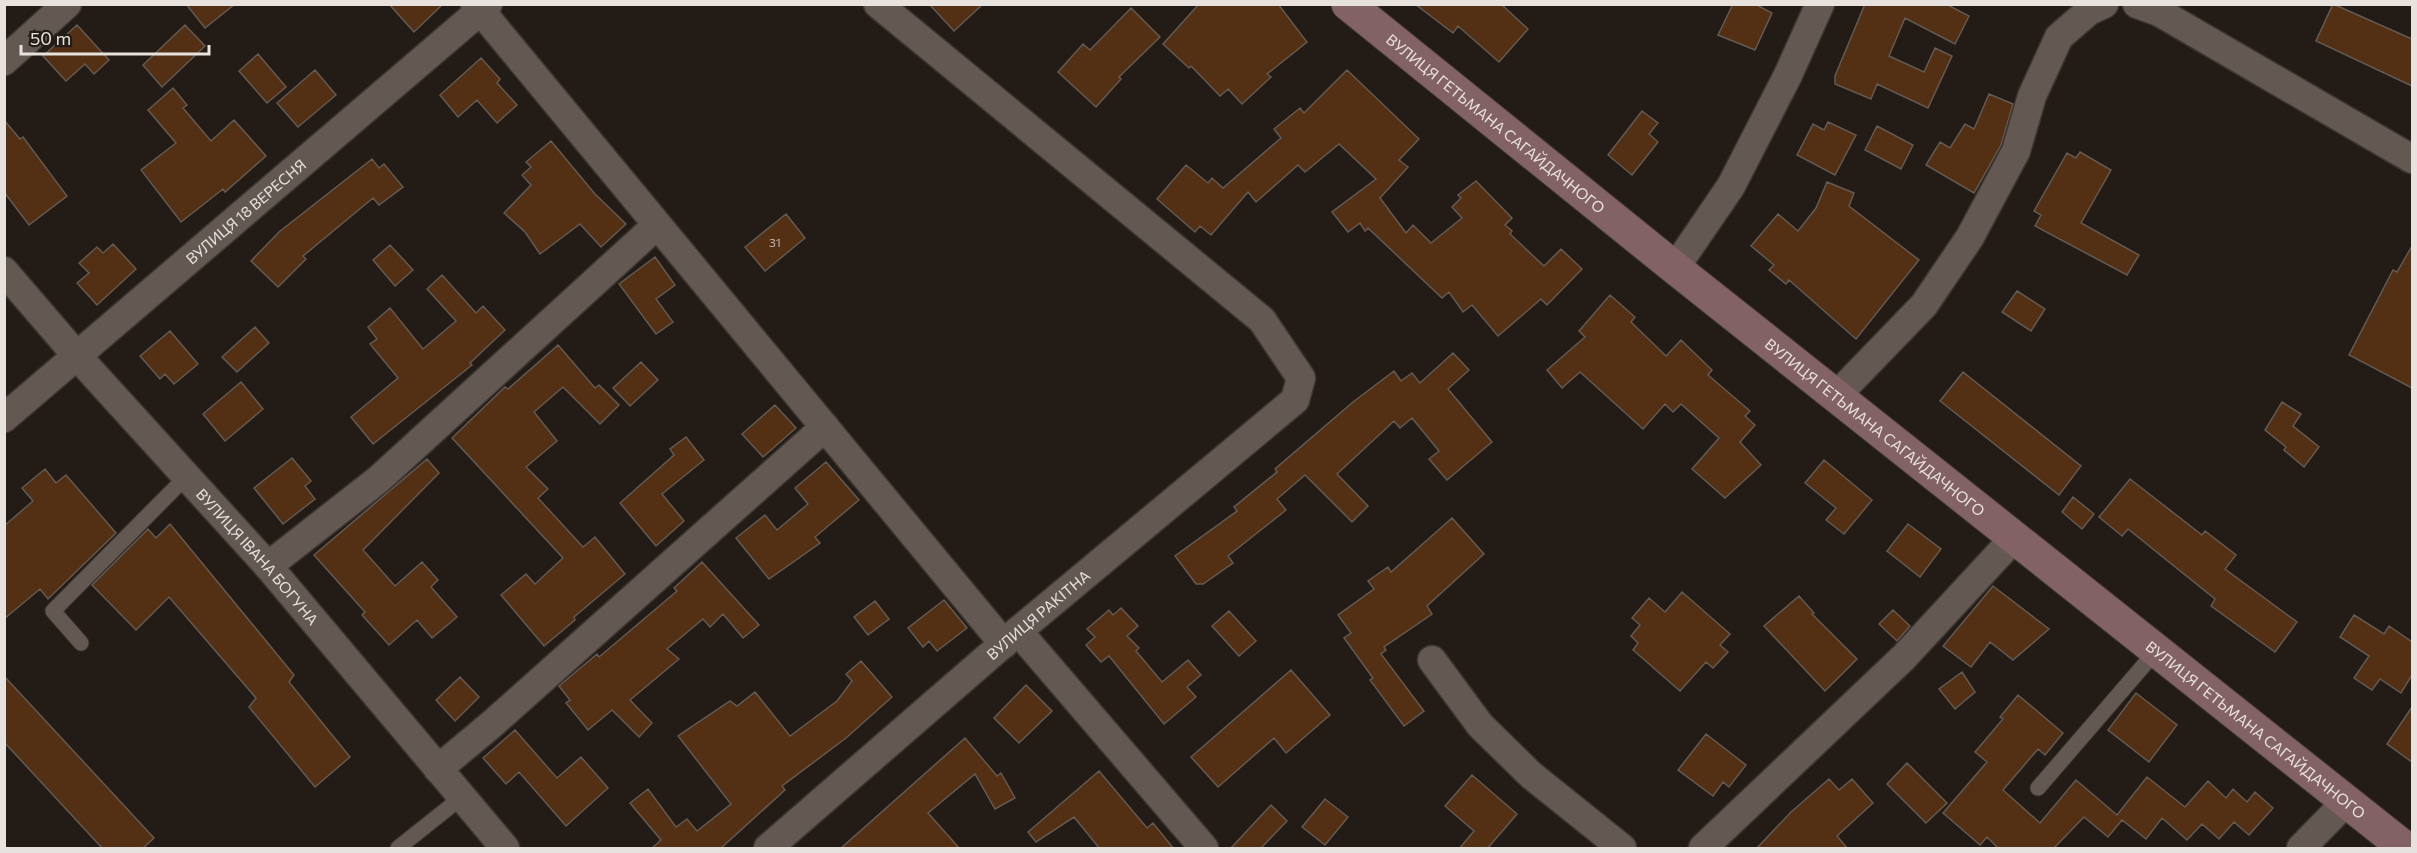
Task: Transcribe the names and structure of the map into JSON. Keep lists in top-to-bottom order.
{
  "streets": {
    "main road": ["ВУЛИЦЯ ГЕТЬМАНА САГАЙДАЧНОГО"],
    "street": ["ВУЛИЦЯ 18 ВЕРЕСНЯ", "ВУЛИЦЯ ІВАНА БОГУНА", "ВУЛИЦЯ РАКІТНА"]
  },
  "crossings": [
    ["ВУЛИЦЯ 18 ВЕРЕСНЯ", "ВУЛИЦЯ ІВАНА БОГУНА"]
  ],
  "house_numbers": ["31"],
  "scale_bar": "50 m"
}
